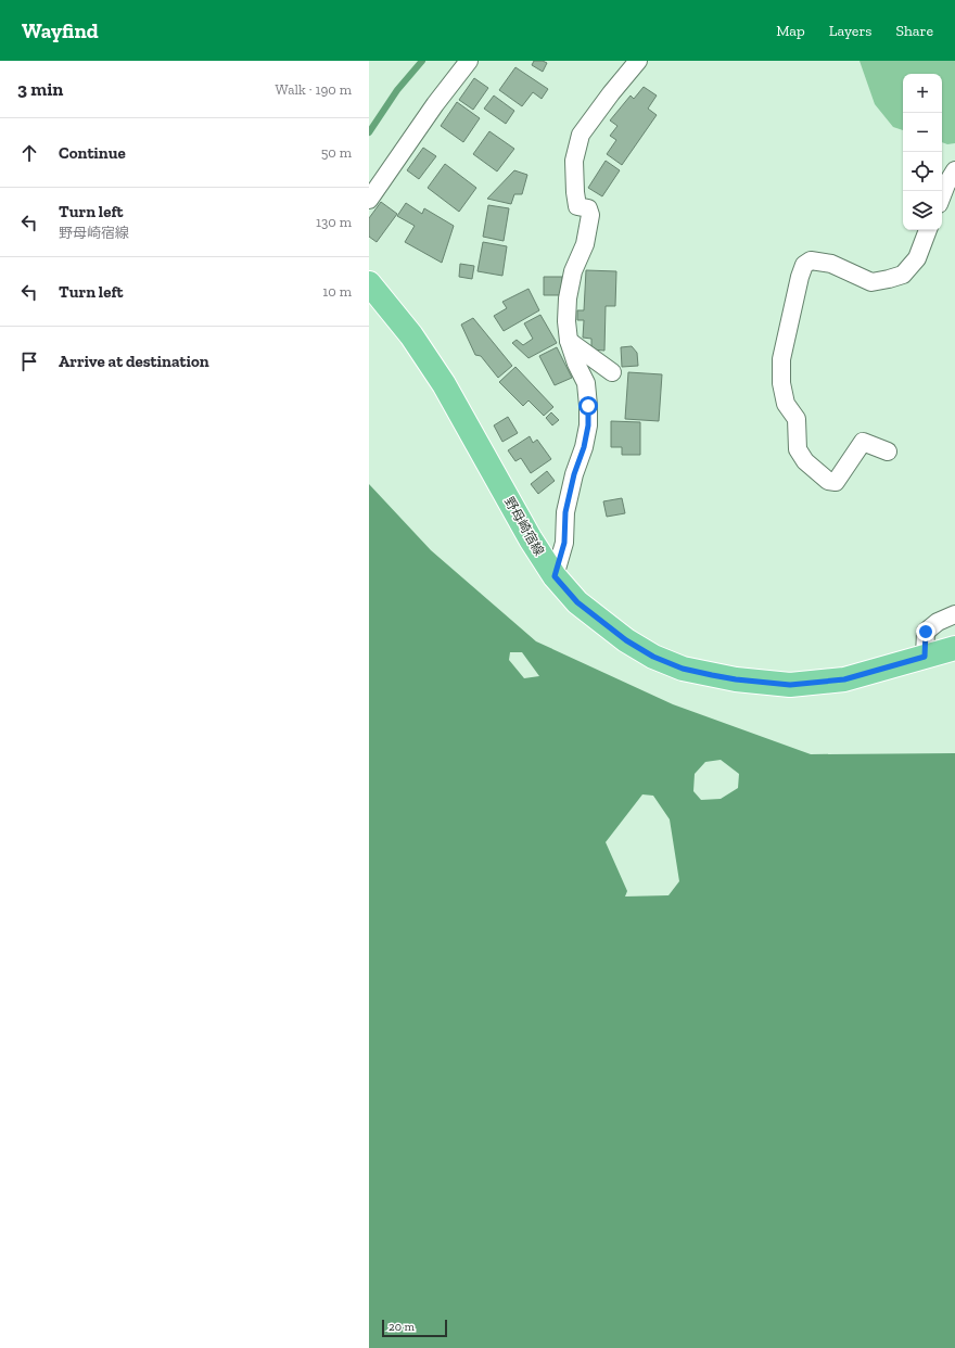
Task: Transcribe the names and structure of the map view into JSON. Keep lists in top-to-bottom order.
{
  "streets": {
    "main road": ["野母崎宿線"]
  },
  "scale_bar": "20 m",
  "page": {
    "header": "Wayfind",
    "nav": ["Map", "Layers", "Share"],
    "heading": ["3 min", "Walk · 190 m"],
    "map_buttons": ["+", "−"],
    "list": [
      ["Continue", "50 m"],
      ["Turn left", "野母崎宿線", "130 m"],
      ["Turn left", "10 m"],
      "Arrive at destination"
    ],
    "scale": "20 m"
  }
}
